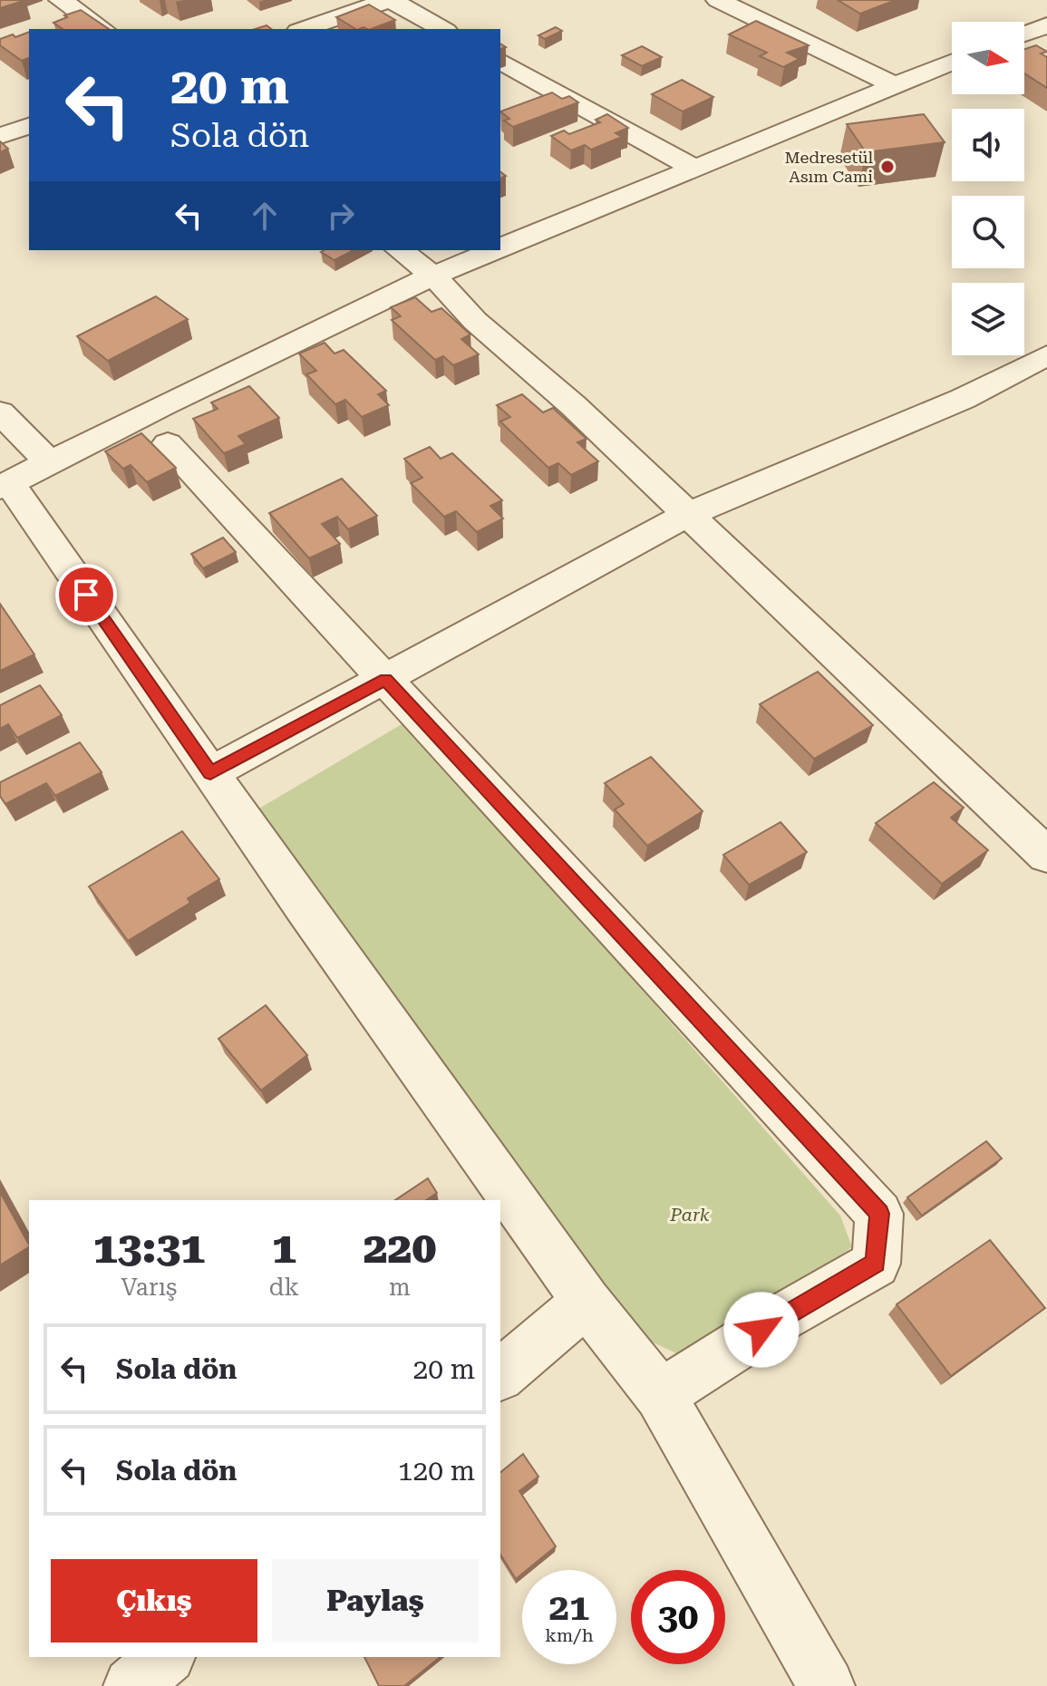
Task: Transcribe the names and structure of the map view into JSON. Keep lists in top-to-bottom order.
{
  "parks": ["Park"],
  "places": ["Medresetül Asım Cami"],
  "north": "right",
  "page": {
    "turn": ["20 m", "Sola dön"],
    "eta": [
      "13:31",
      "Varış",
      "1",
      "dk",
      "220",
      "m"
    ],
    "list": [
      {
        "name": "Sola dön",
        "value": "20 m"
      },
      {
        "name": "Sola dön",
        "value": "120 m"
      }
    ],
    "buttons": ["Çıkış", "Paylaş"],
    "speed": "21 km/h",
    "limit": "30"
  }
}
